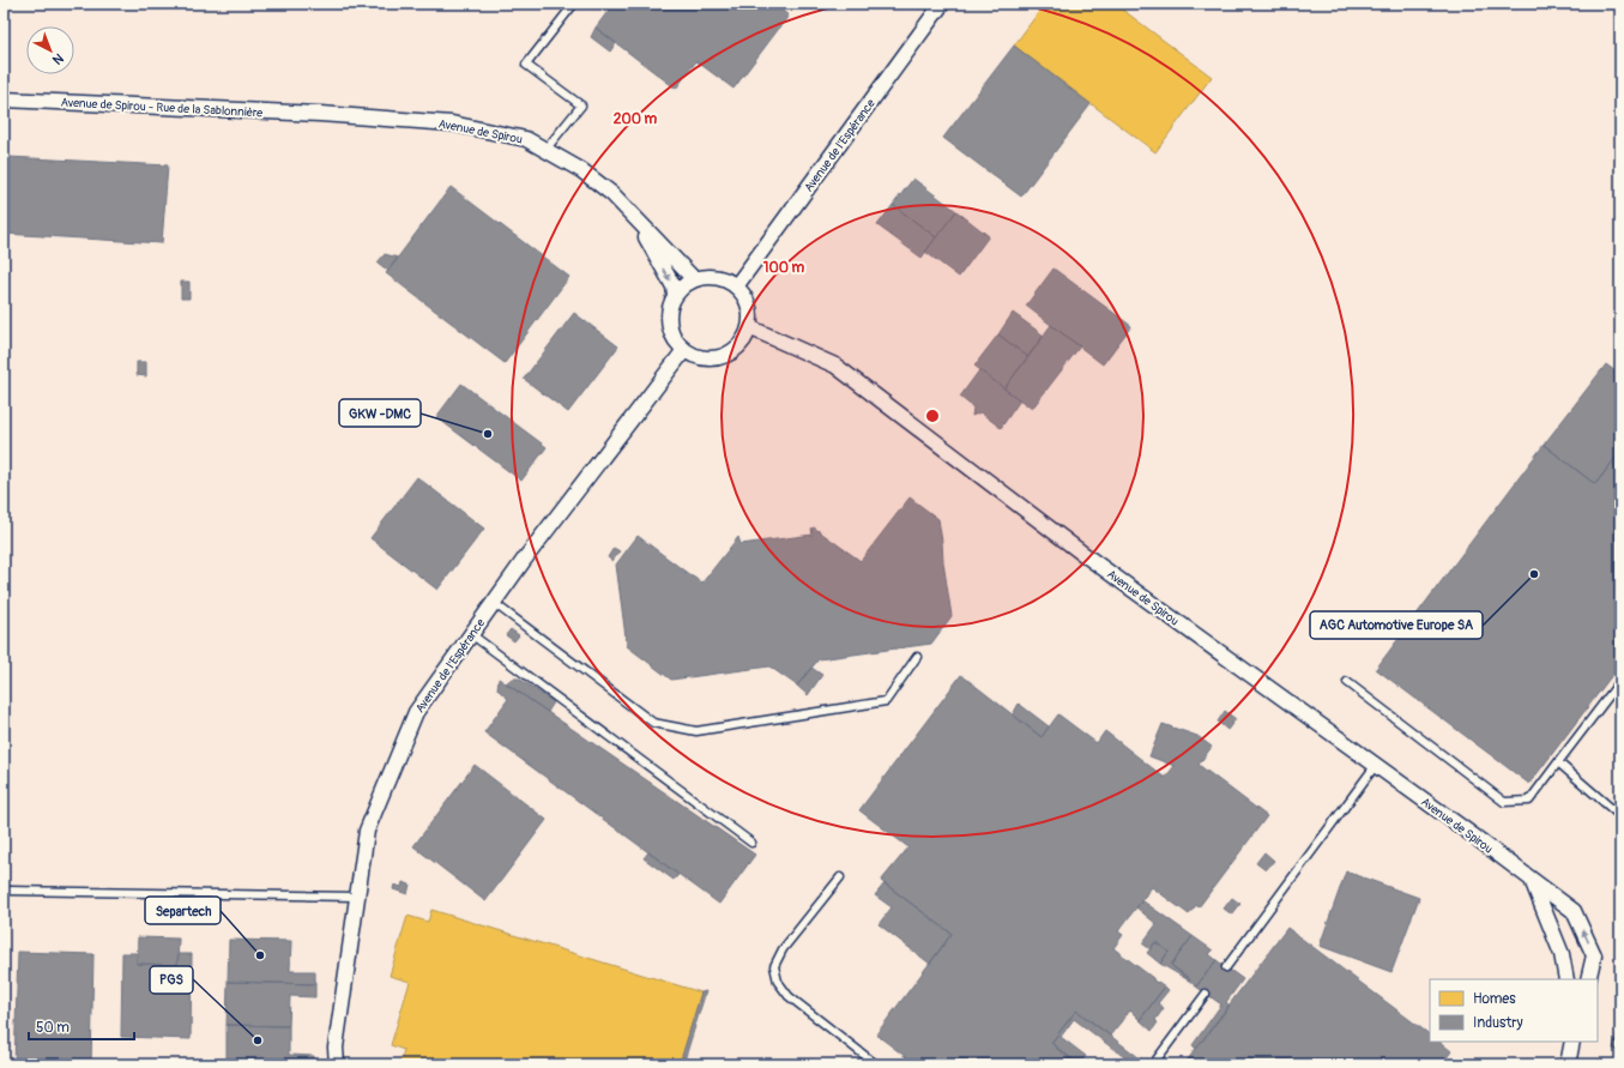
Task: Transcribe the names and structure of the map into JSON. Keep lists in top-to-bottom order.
{
  "streets": {
    "street": ["Avenue de Spirou - Rue de la Sablonnière", "Avenue de Spirou", "Avenue de l'Espérance"]
  },
  "crossings": [
    ["Avenue de Spirou - Rue de la Sablonnière", "Avenue de Spirou"],
    ["Avenue de Spirou", "Avenue de l'Espérance"]
  ],
  "places": [
    "GKW -DMC",
    "AGC Automotive Europe SA",
    "Separtech",
    "PGS"
  ],
  "legend": ["Homes", "Industry"],
  "scale_bar": "50 m",
  "north": "bottom right",
  "rings": ["200 m", "100 m"]
}
